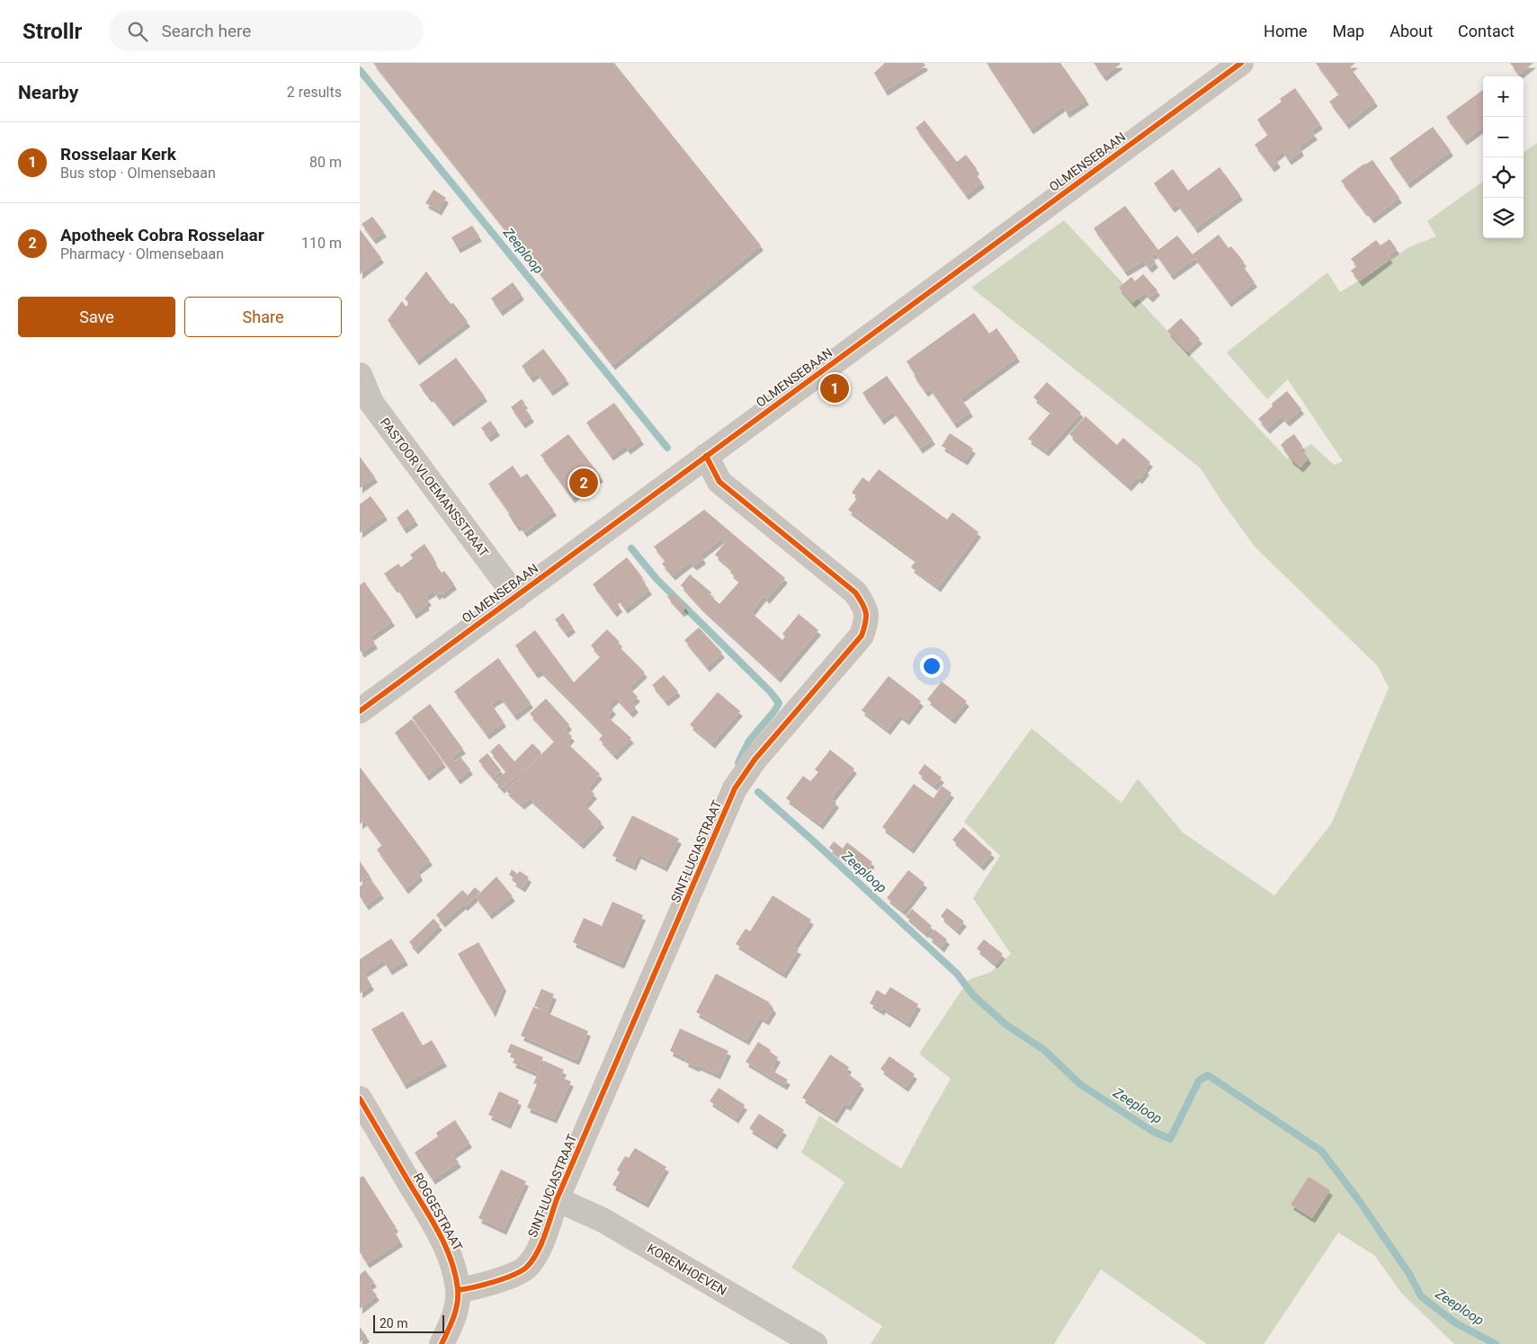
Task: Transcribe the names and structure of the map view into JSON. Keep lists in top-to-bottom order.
{
  "streets": {
    "street": [
      "OLMENSEBAAN",
      "PASTOOR VLOEMANSSTRAAT",
      "SINT-LUCIASTRAAT",
      "ROGGESTRAAT",
      "KORENHOEVEN"
    ]
  },
  "crossings": [
    ["OLMENSEBAAN", "PASTOOR VLOEMANSSTRAAT"],
    ["OLMENSEBAAN", "SINT-LUCIASTRAAT"],
    ["SINT-LUCIASTRAAT", "ROGGESTRAAT"],
    ["SINT-LUCIASTRAAT", "KORENHOEVEN"]
  ],
  "water": ["Zeeploop"],
  "scale_bar": "20 m",
  "page": {
    "header": "Strollr",
    "search": "Search here",
    "nav": [
      "Home",
      "Map",
      "About",
      "Contact"
    ],
    "heading": ["Nearby", "2 results"],
    "map_buttons": ["+", "−"],
    "list": [
      {
        "mark": "1",
        "name": "Rosselaar Kerk",
        "note": "Bus stop · Olmensebaan",
        "value": "80 m"
      },
      {
        "mark": "2",
        "name": "Apotheek Cobra Rosselaar",
        "note": "Pharmacy · Olmensebaan",
        "value": "110 m"
      }
    ],
    "buttons": ["Save", "Share"],
    "pins": ["1", "2"],
    "scale": "20 m"
  }
}
